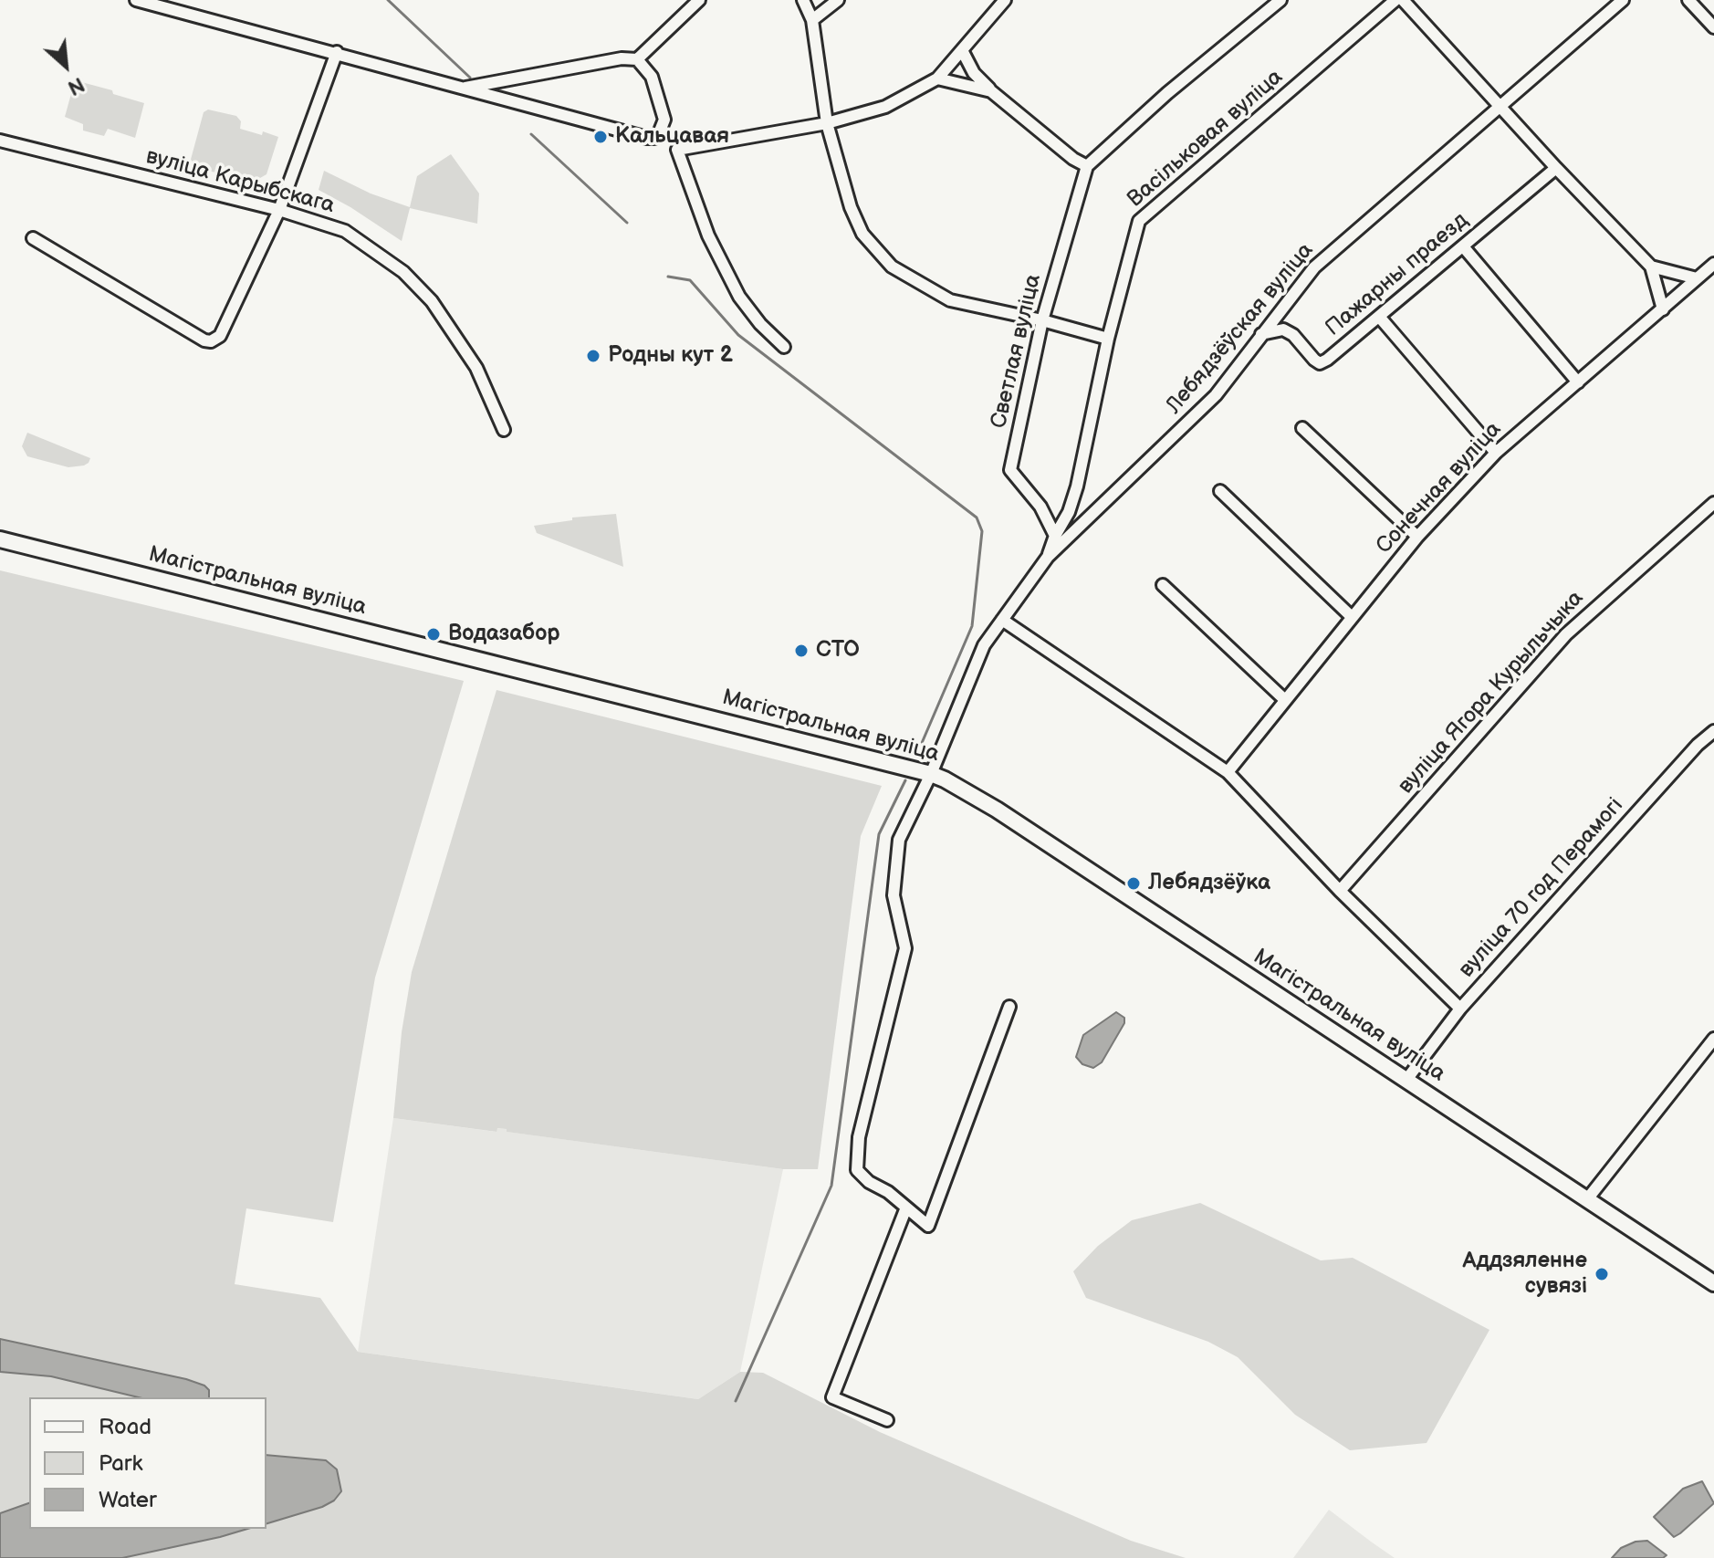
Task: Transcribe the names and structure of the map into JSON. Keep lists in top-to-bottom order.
{
  "streets": {
    "main road": ["Магістральная вуліца"],
    "street": [
      "Васільковая вуліца",
      "вуліца Карыбскага",
      "Пажарны праезд",
      "Лебядзёўская вуліца",
      "Светлая вуліца",
      "Сонечная вуліца",
      "вуліца Ягора Курыльчыка",
      "вуліца 70 год Перамогі"
    ]
  },
  "crossings": [
    ["Васільковая вуліца", "Лебядзёўская вуліца"],
    ["Васільковая вуліца", "Светлая вуліца"],
    ["Пажарны праезд", "Лебядзёўская вуліца"],
    ["Лебядзёўская вуліца", "Магістральная вуліца"],
    ["Магістральная вуліца", "вуліца 70 год Перамогі"]
  ],
  "places": [
    "Кальцавая",
    "Родны кут 2",
    "Водазабор",
    "СТО",
    "Лебядзёўка",
    "Аддзяленне сувязі"
  ],
  "legend": ["Road", "Park", "Water"],
  "north": "bottom right"
}
